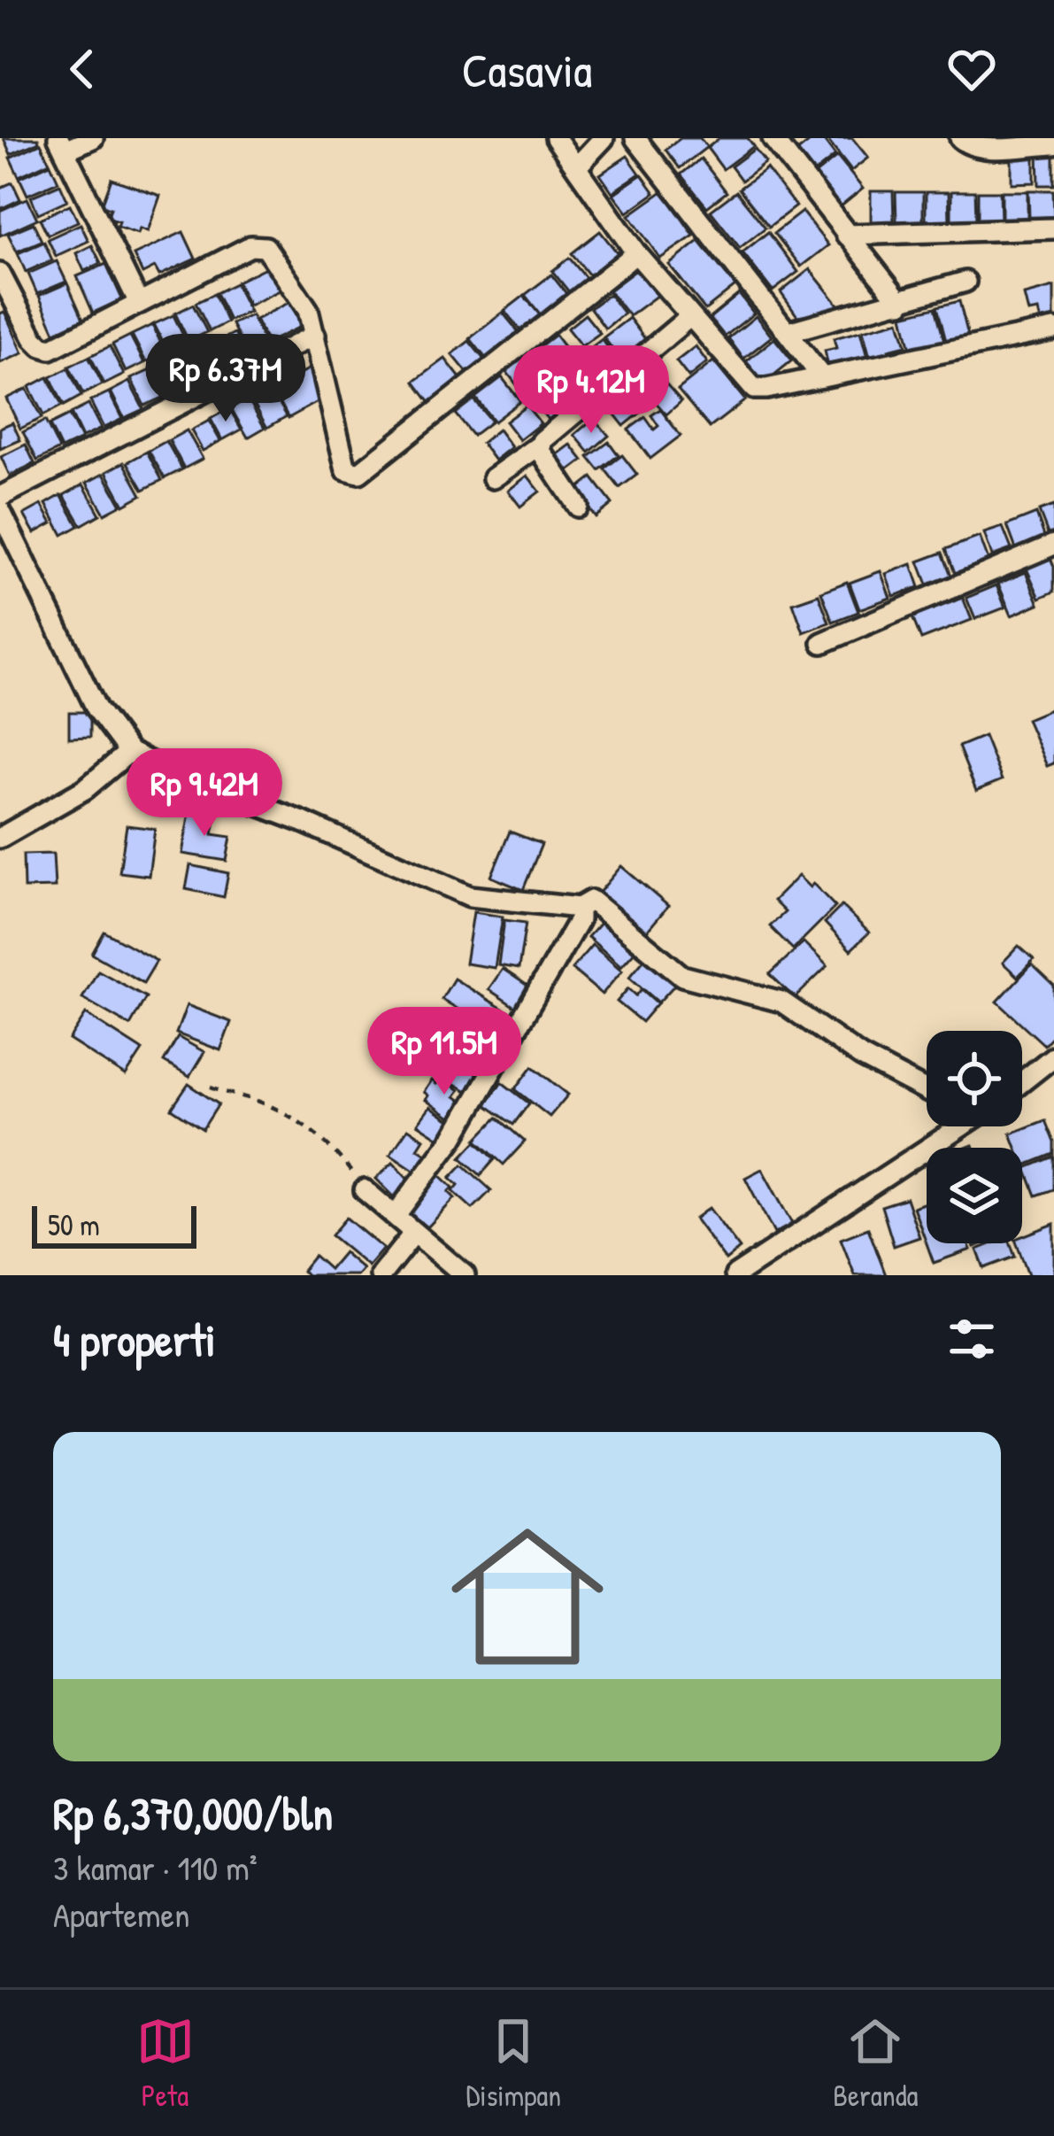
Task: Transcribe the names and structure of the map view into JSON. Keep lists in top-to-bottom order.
{
  "scale_bar": "50 m",
  "page": {
    "header": "Casavia",
    "price": [
      "Rp 6.37M",
      "Rp 4.12M",
      "Rp 9.42M",
      "Rp 11.5M"
    ],
    "scale": "50 m",
    "heading": "4 properti",
    "list": [
      {
        "name": "Rp 6,370,000/bln",
        "note": "3 kamar · 110 m² · Apartemen"
      }
    ],
    "tabs": ["Peta", "Disimpan", "Beranda"]
  }
}
